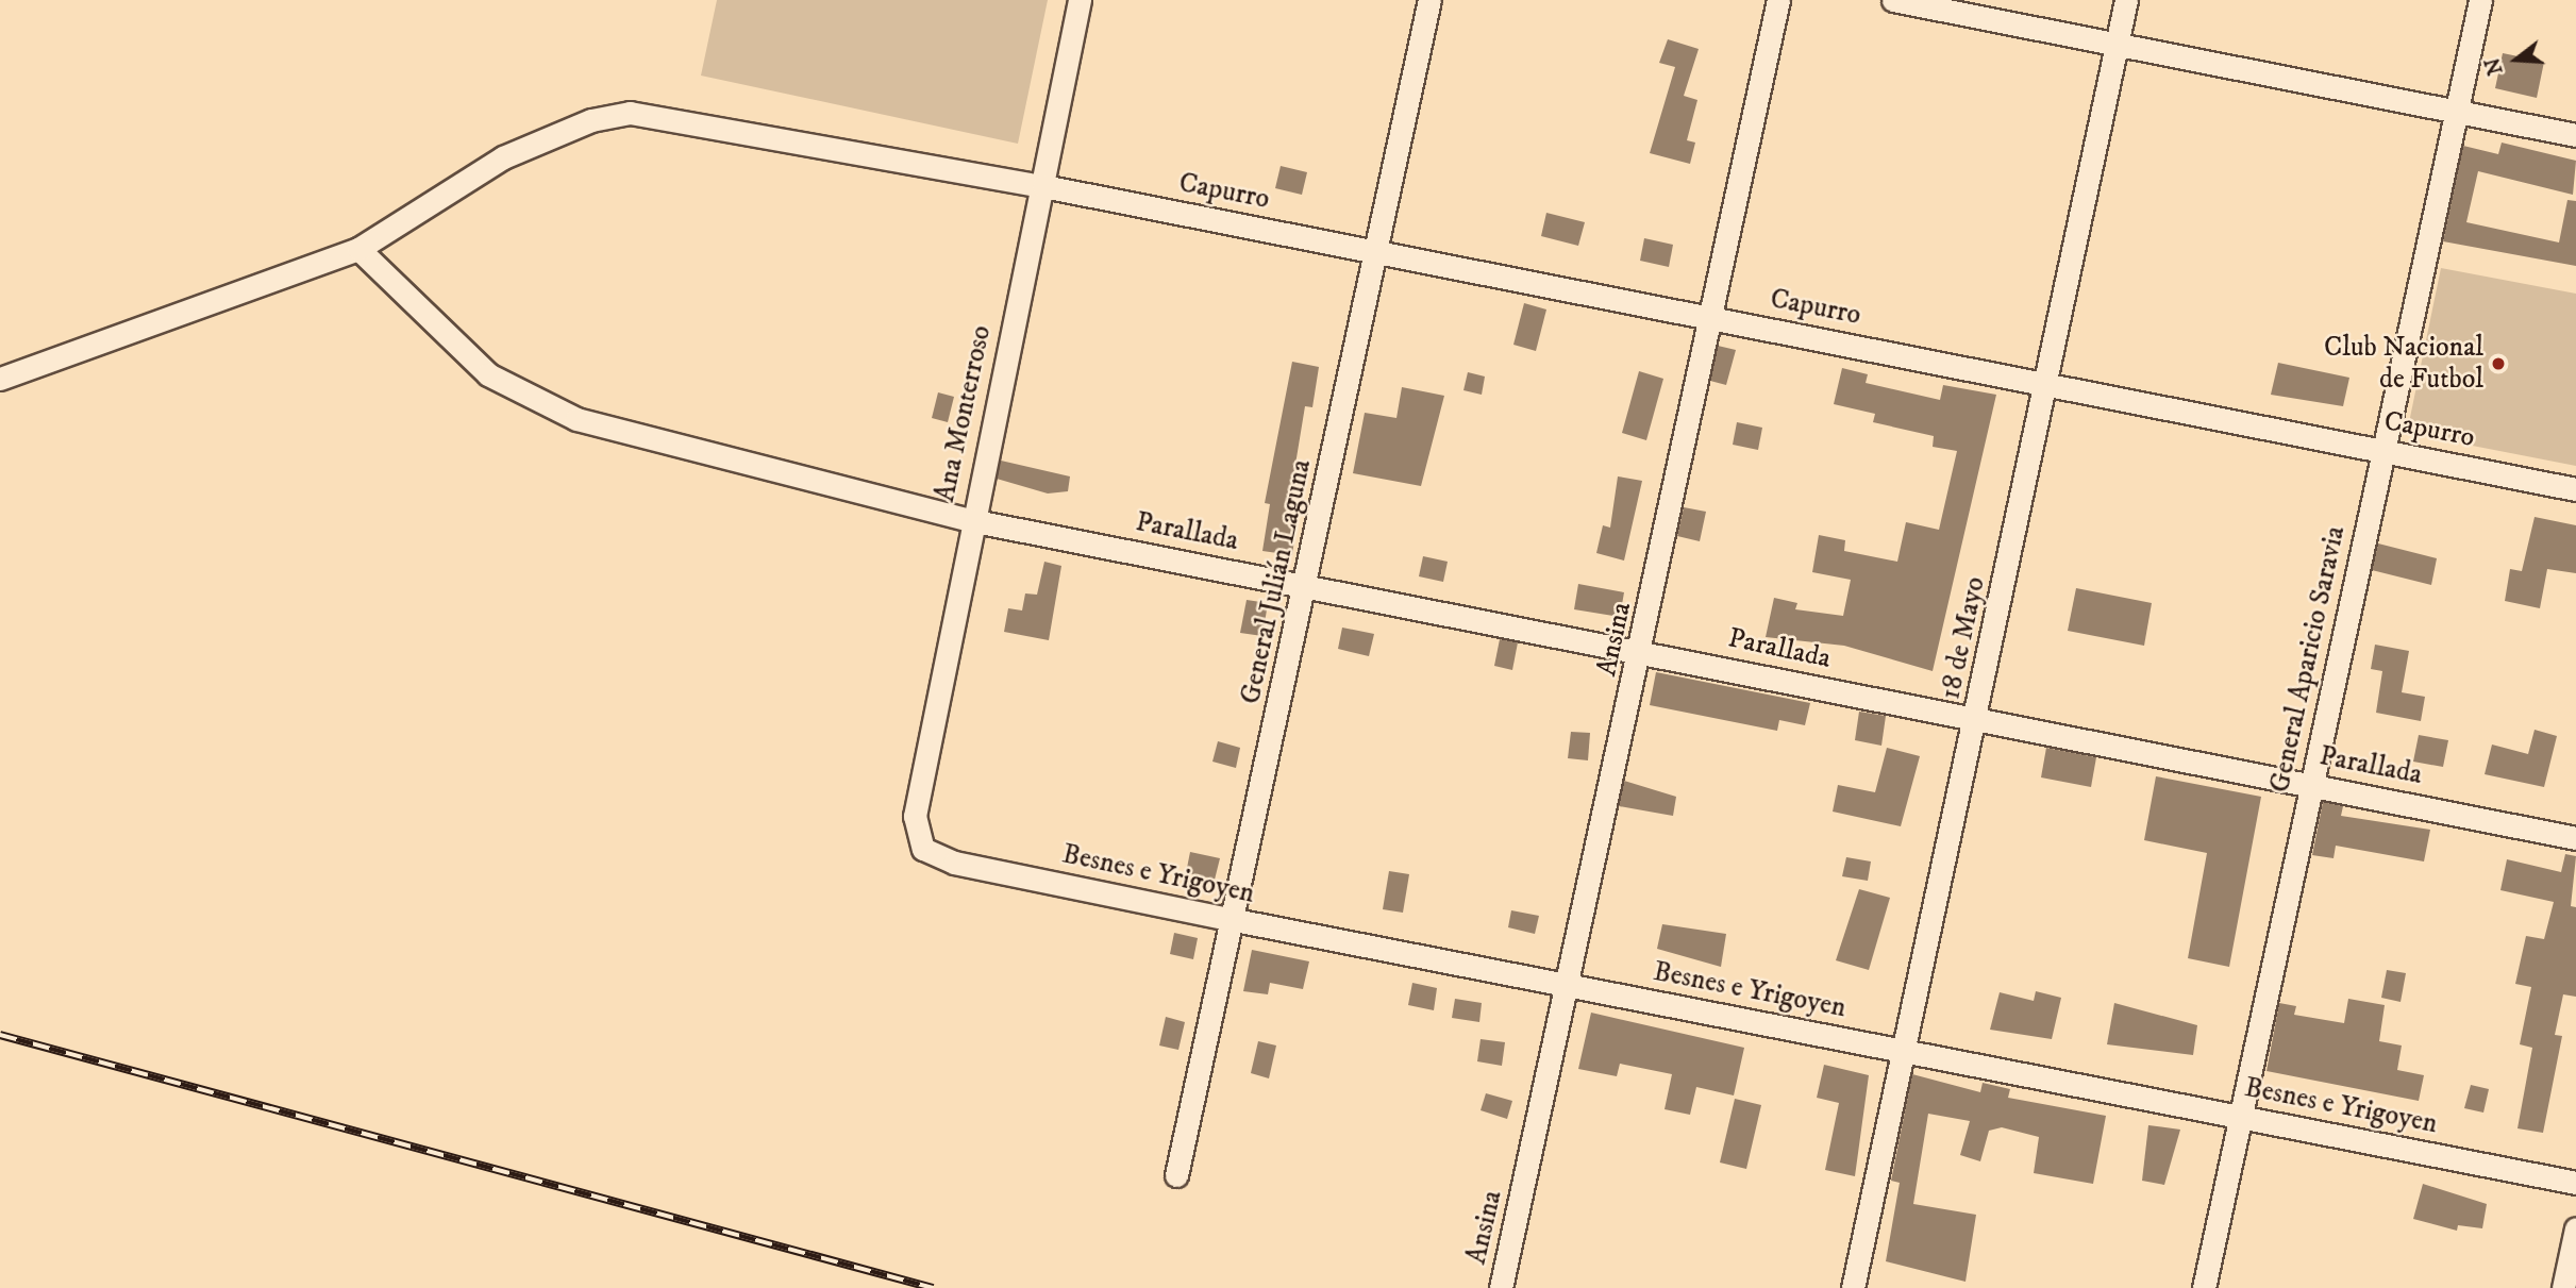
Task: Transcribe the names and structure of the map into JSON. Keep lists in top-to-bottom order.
{
  "streets": {
    "street": [
      "Capurro",
      "Ana Monterroso",
      "Parallada",
      "General Julián Laguna",
      "18 de Mayo",
      "Ansina",
      "General Aparicio Saravia",
      "Besnes e Yrigoyen"
    ]
  },
  "crossings": [
    ["Capurro", "Ana Monterroso"],
    ["Capurro", "Parallada"],
    ["Capurro", "General Julián Laguna"],
    ["Capurro", "18 de Mayo"],
    ["Capurro", "Ansina"],
    ["Capurro", "General Aparicio Saravia"],
    ["Ana Monterroso", "Parallada"],
    ["Ana Monterroso", "Besnes e Yrigoyen"],
    ["Parallada", "General Julián Laguna"],
    ["Parallada", "18 de Mayo"],
    ["Parallada", "Ansina"],
    ["Parallada", "General Aparicio Saravia"],
    ["General Julián Laguna", "Besnes e Yrigoyen"],
    ["18 de Mayo", "Besnes e Yrigoyen"],
    ["Ansina", "Besnes e Yrigoyen"],
    ["General Aparicio Saravia", "Besnes e Yrigoyen"]
  ],
  "places": ["Club Nacional de Futbol"],
  "north": "left"
}
